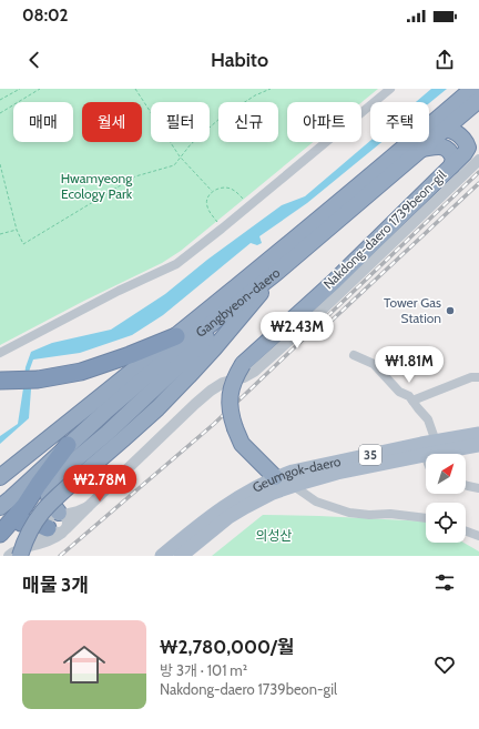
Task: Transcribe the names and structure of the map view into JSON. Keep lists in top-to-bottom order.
{
  "streets": {
    "highway": ["Gangbyeon-daero"],
    "main road": ["35", "Geumgok-daero"],
    "street": ["Nakdong-daero 1739beon-gil"]
  },
  "parks": ["Hwamyeong Ecology Park", "의성산"],
  "places": ["Tower Gas Station"],
  "north": "top right",
  "page": {
    "status": "08:02",
    "header": "Habito",
    "chip": [
      "매매",
      "월세",
      "필터",
      "신규",
      "아파트",
      "주택"
    ],
    "price": ["₩2.43M", "₩1.81M", "₩2.78M"],
    "heading": "매물 3개",
    "list": [
      {
        "name": "₩2,780,000/월",
        "note": "방 3개 · 101 m² · Nakdong-daero 1739beon-gil"
      }
    ]
  }
}
